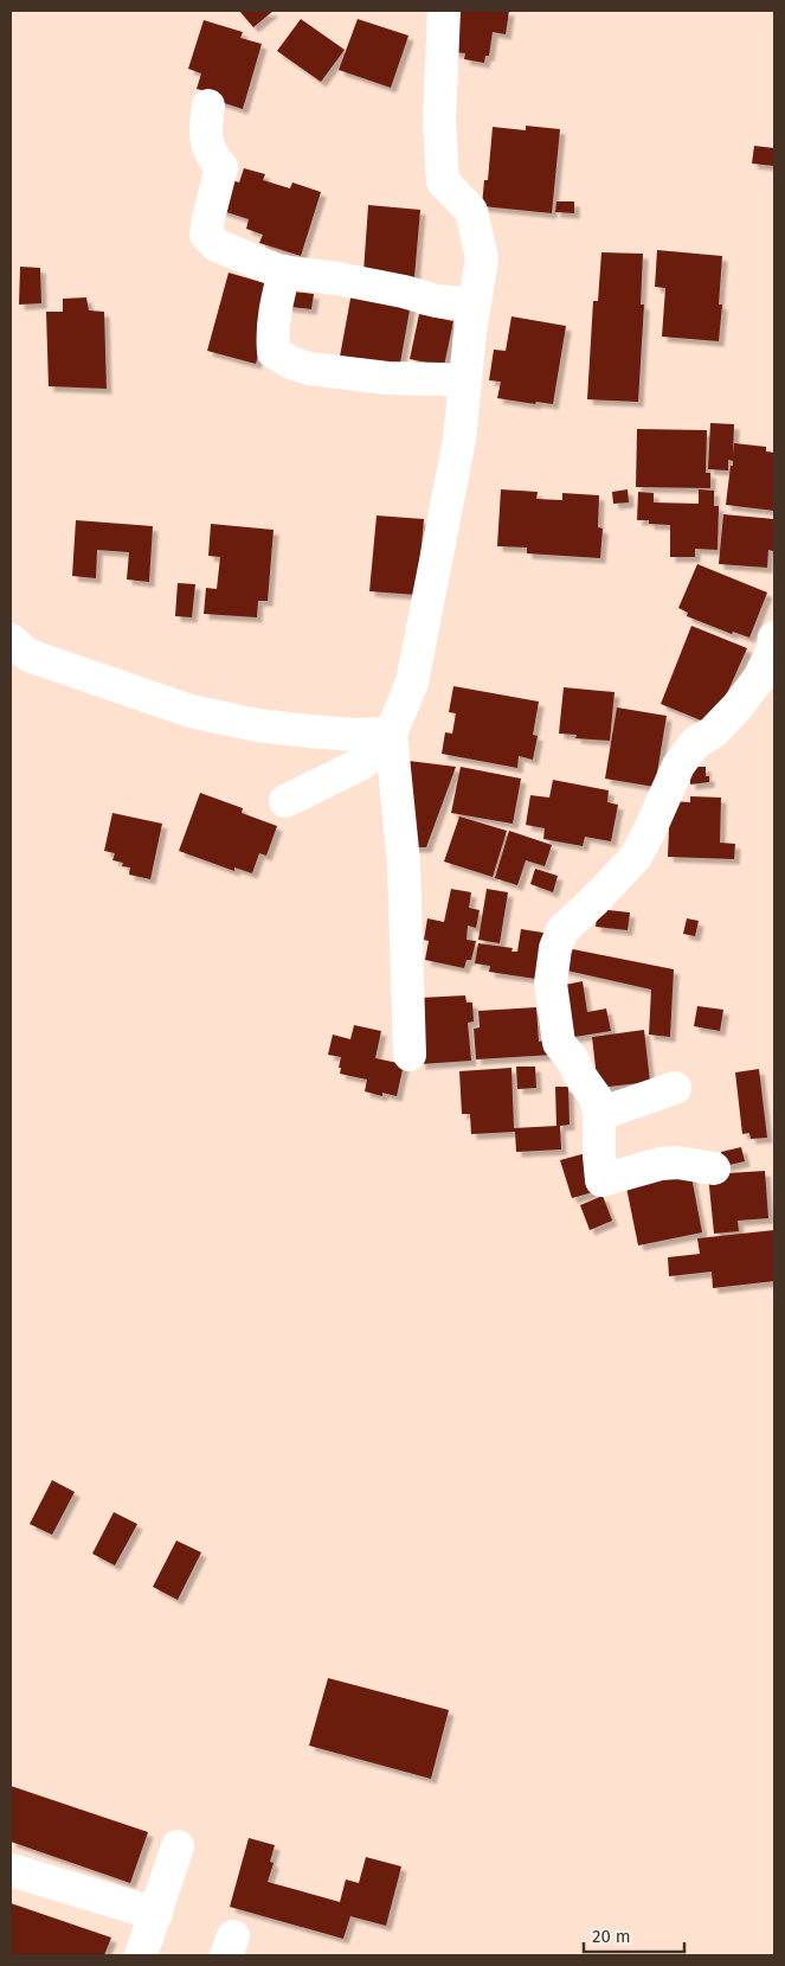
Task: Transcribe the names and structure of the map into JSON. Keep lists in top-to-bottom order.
{
  "scale_bar": "20 m"
}
